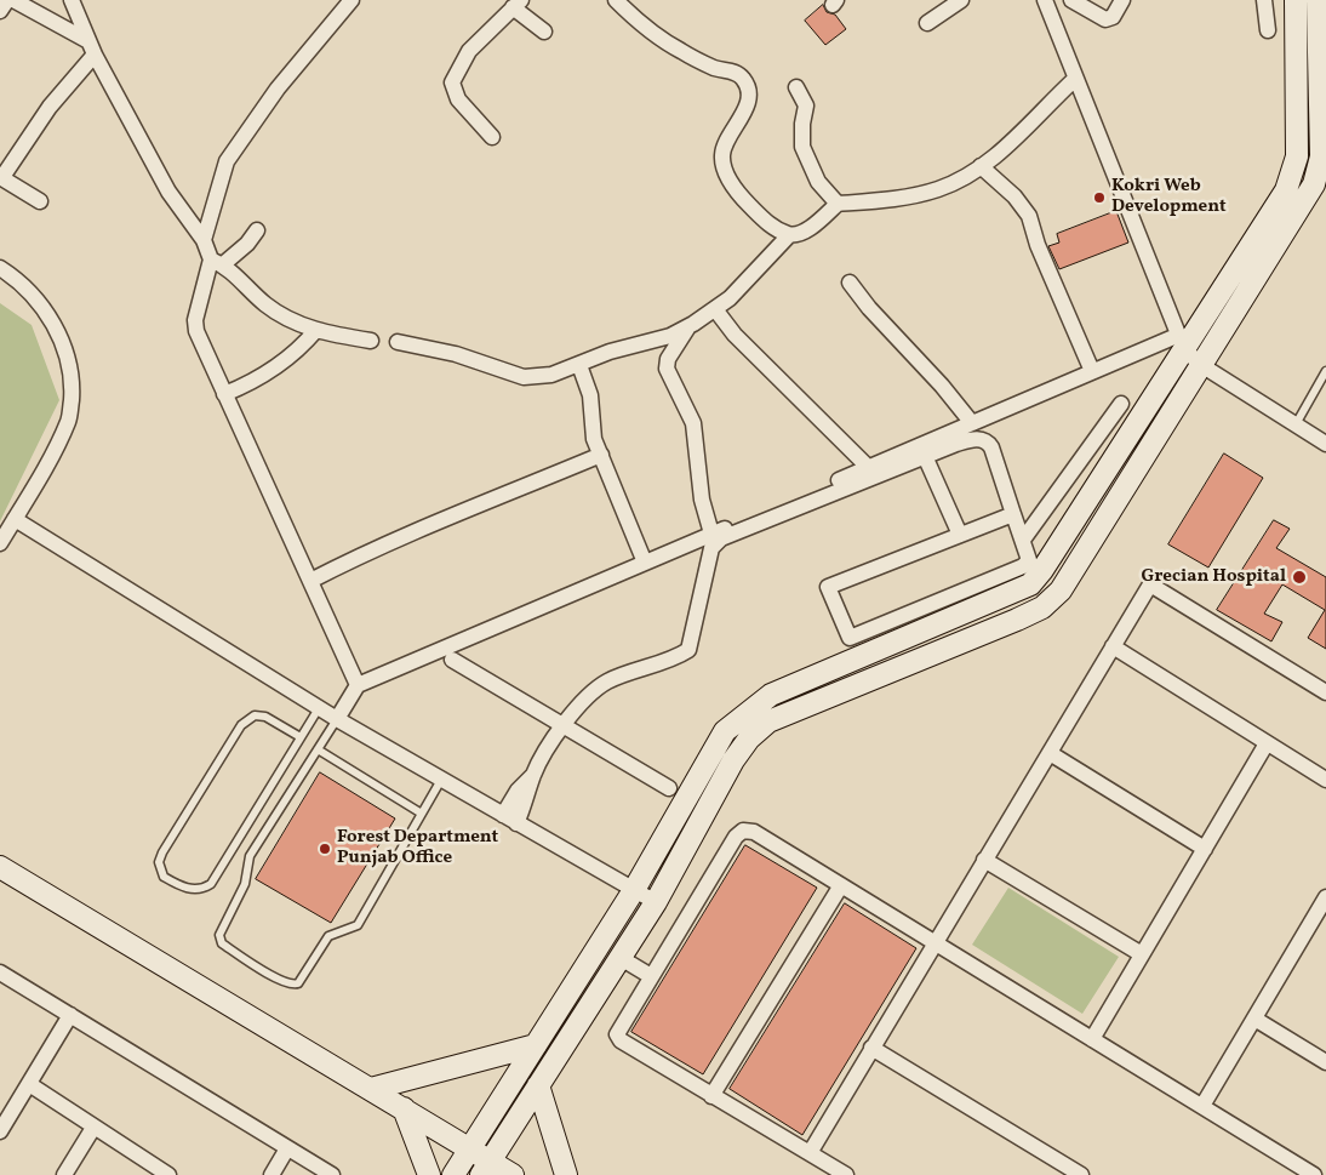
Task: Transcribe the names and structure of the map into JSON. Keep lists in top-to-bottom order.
{
  "places": ["Kokri Web Development", "Grecian Hospital", "Forest Department Punjab Office"]
}
